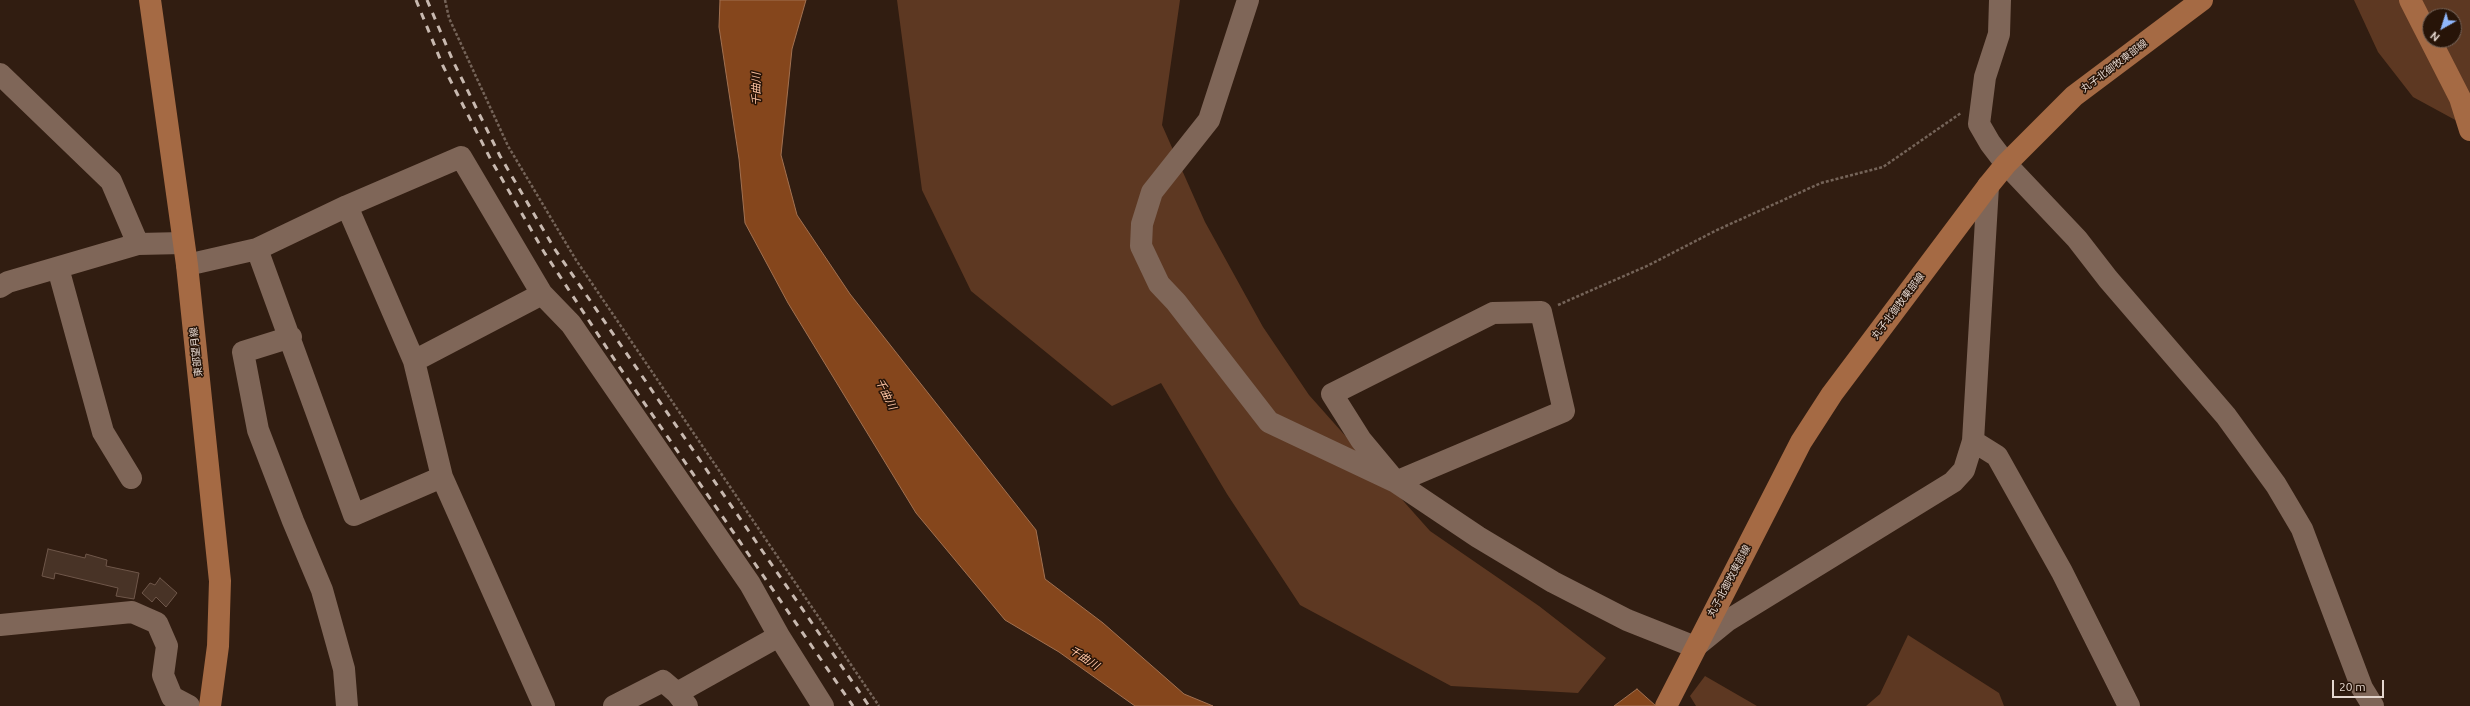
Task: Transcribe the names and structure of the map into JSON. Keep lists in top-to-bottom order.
{
  "streets": {
    "main road": ["丸子北御牧東部線", "東部望月線"]
  },
  "water": ["千曲川"],
  "scale_bar": "20 m",
  "north": "bottom left"
}
